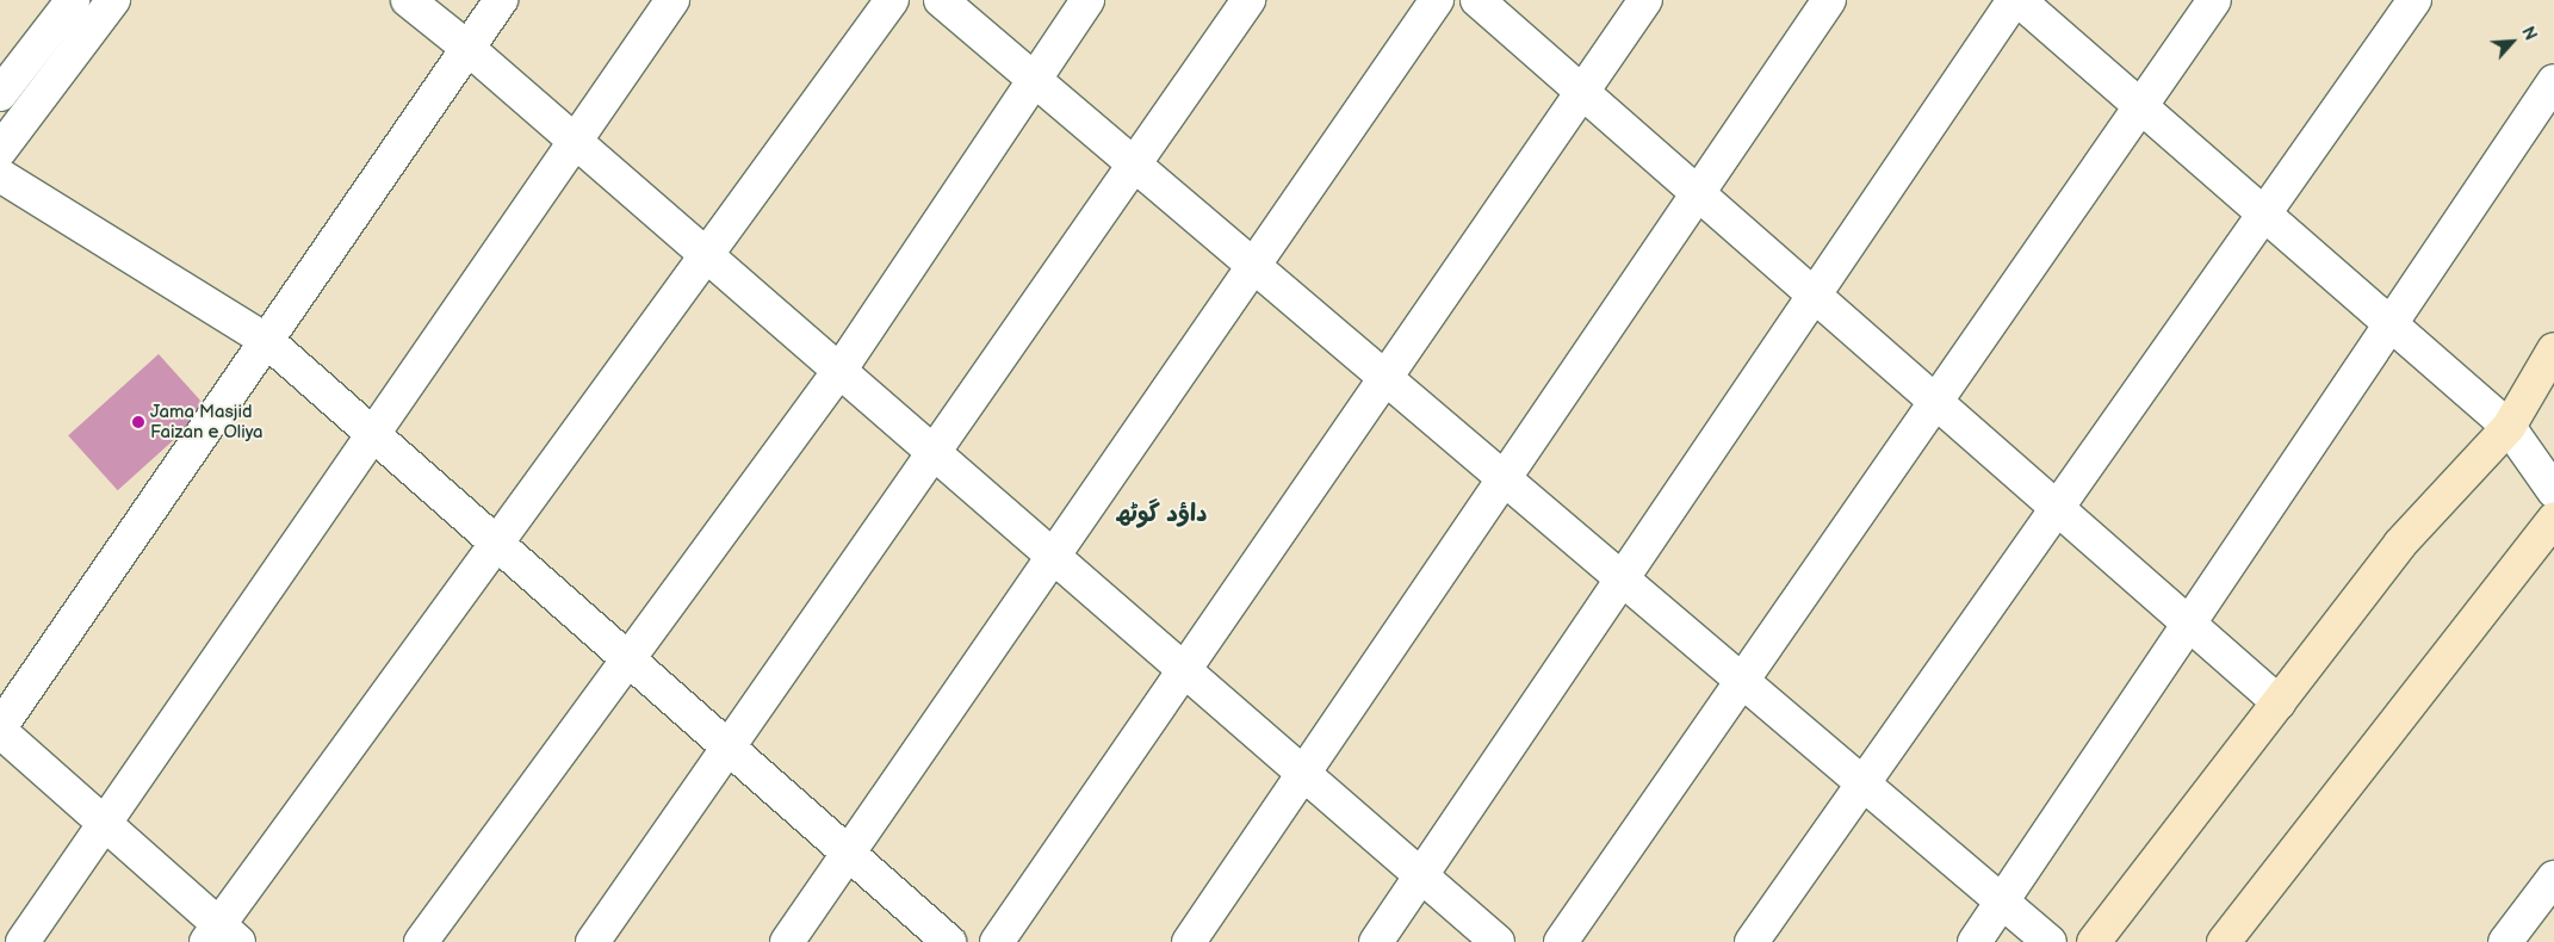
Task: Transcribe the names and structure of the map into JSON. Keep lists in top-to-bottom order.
{
  "districts": ["داؤد گوٹھ"],
  "places": ["Jama Masjid Faizan e Oliya"],
  "north": "top right"
}
